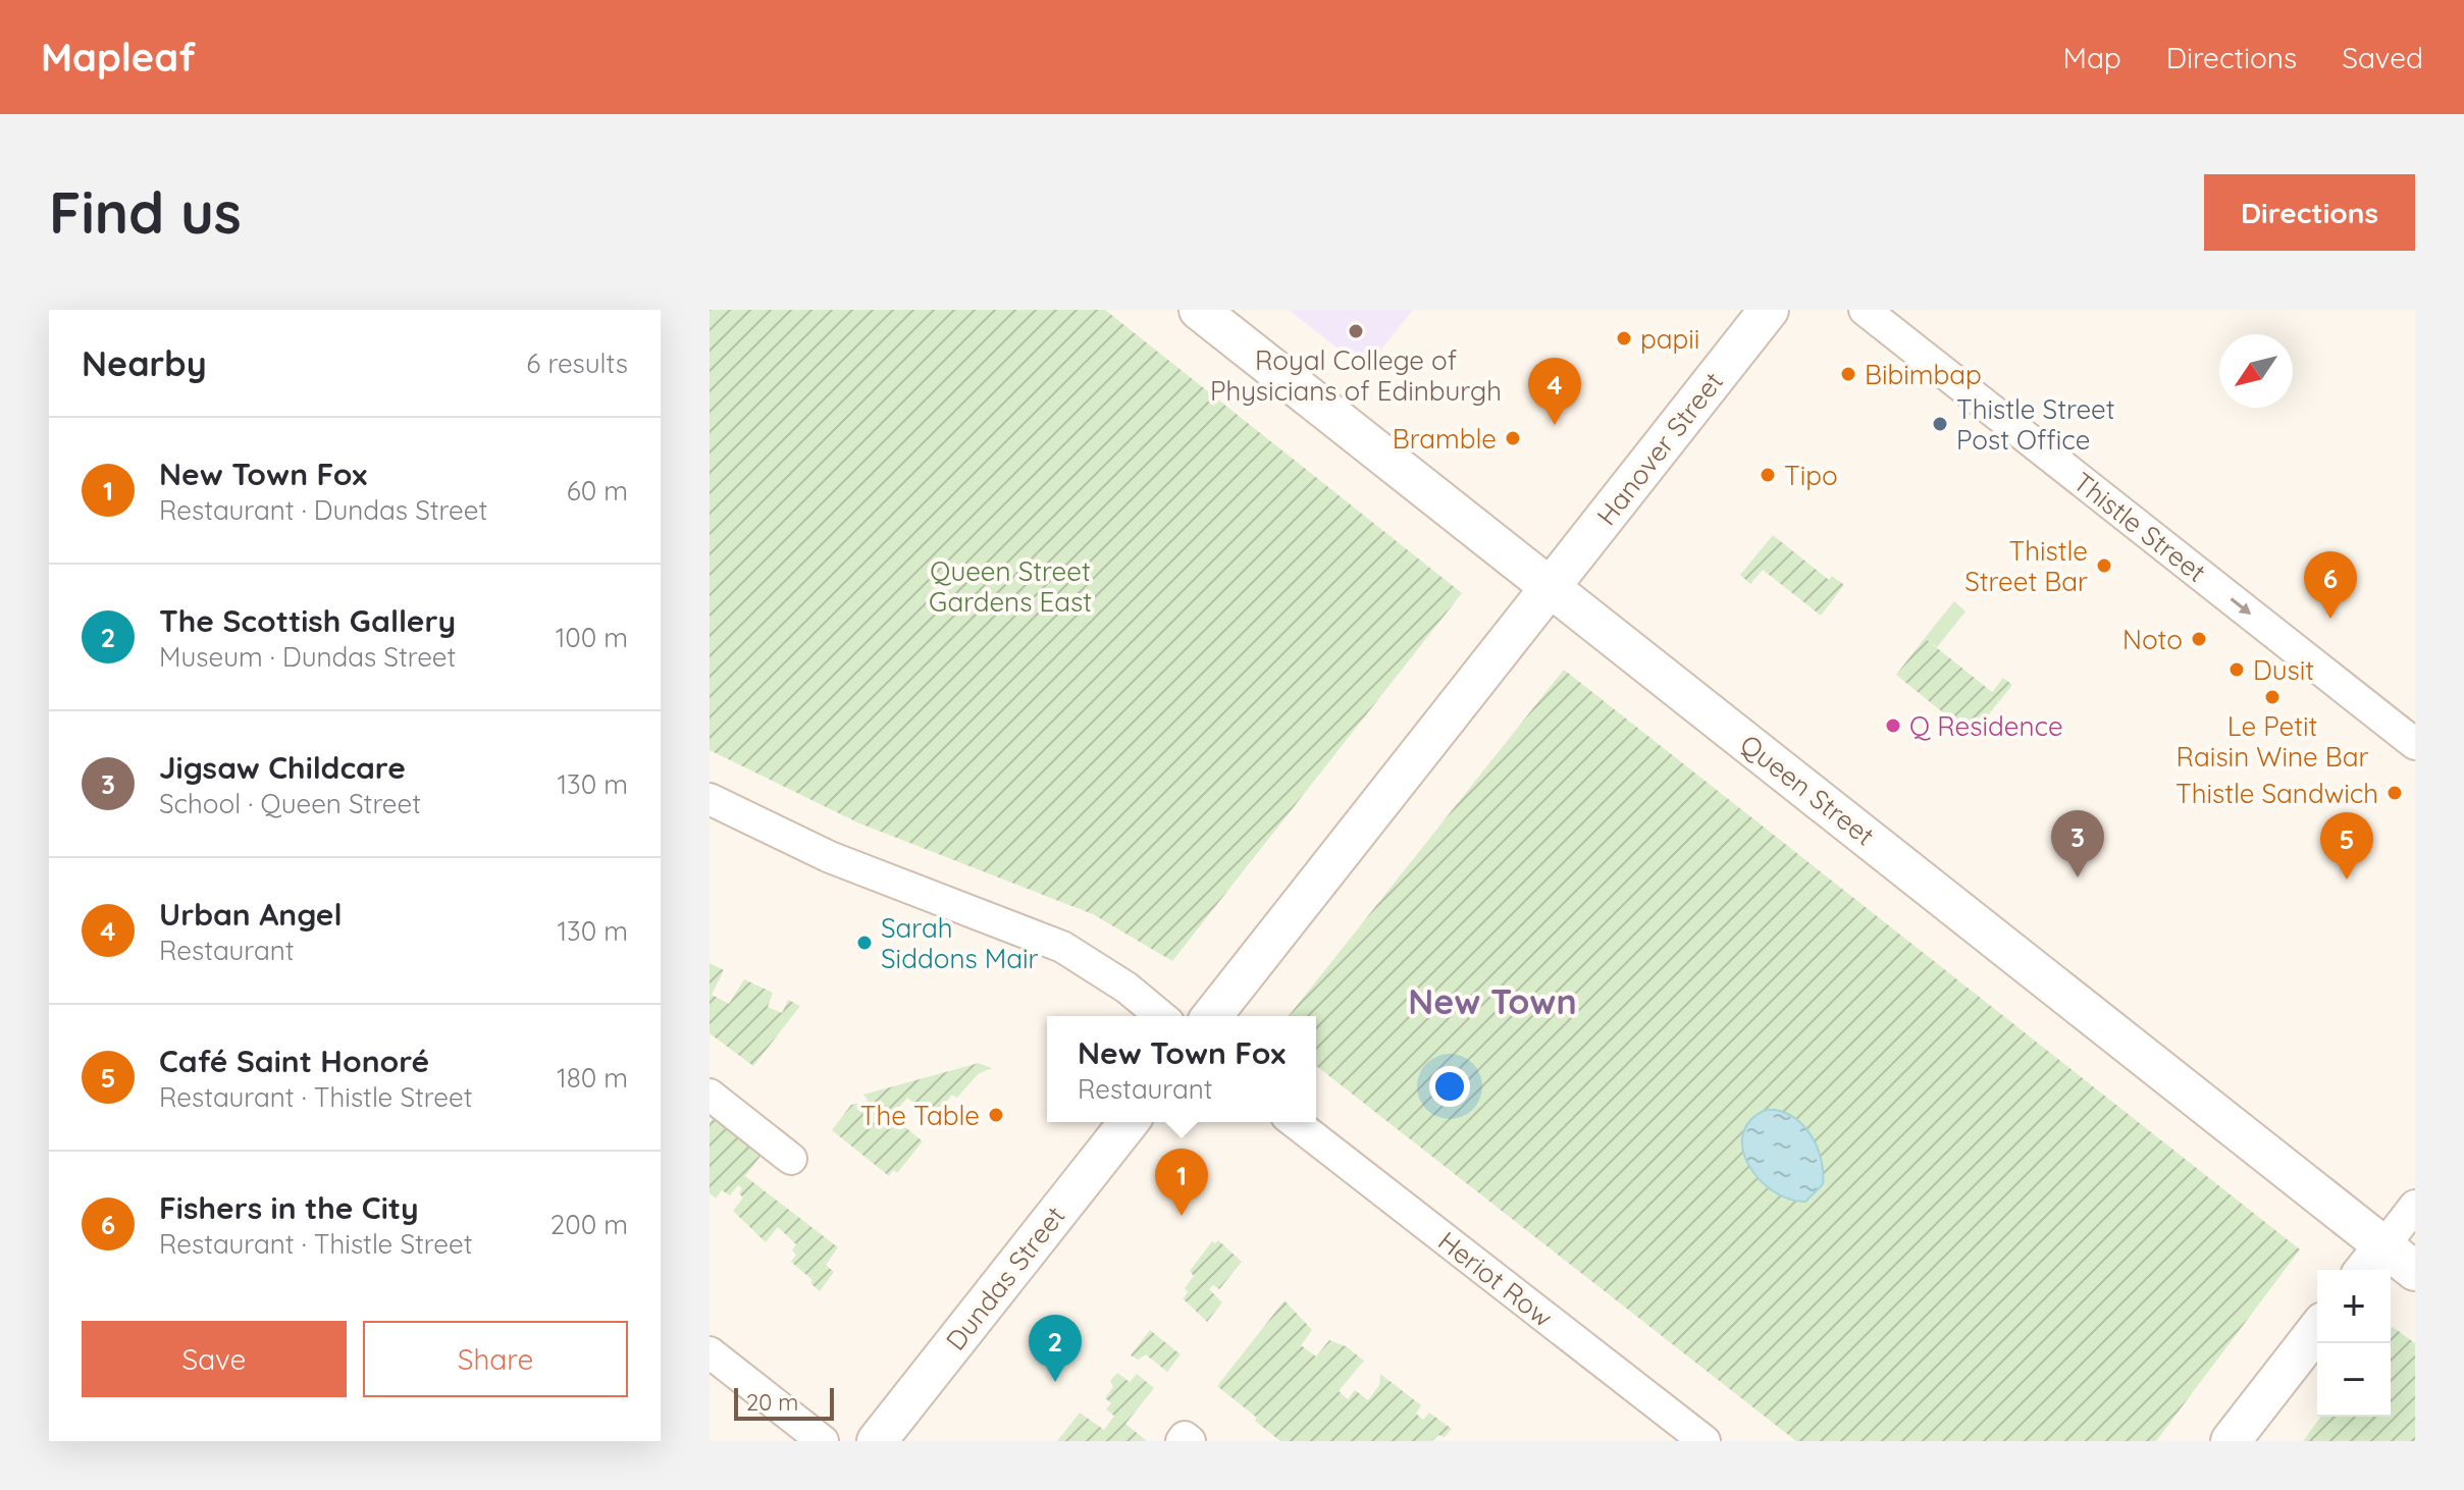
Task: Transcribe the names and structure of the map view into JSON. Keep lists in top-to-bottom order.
{
  "streets": {
    "street": [
      "Hanover Street",
      "Thistle Street",
      "Queen Street",
      "Dundas Street",
      "Heriot Row"
    ]
  },
  "crossings": [
    ["Hanover Street", "Queen Street"]
  ],
  "one_way": ["Thistle Street"],
  "districts": ["New Town"],
  "parks": ["Queen Street Gardens East"],
  "places": [
    "Royal College of Physicians of Edinburgh",
    "papii",
    "Bibimbap",
    "Thistle Street Post Office",
    "Bramble",
    "Tipo",
    "Thistle Street Bar",
    "Noto",
    "Dusit",
    "Le Petit Raisin Wine Bar",
    "Q Residence",
    "Thistle Sandwich",
    "Sarah Siddons Mair",
    "The Table"
  ],
  "scale_bar": "20 m",
  "north": "bottom left",
  "page": {
    "header": "Mapleaf",
    "nav": ["Map", "Directions", "Saved"],
    "buttons": [
      "Directions",
      ["Save", "Share"]
    ],
    "title": "Find us",
    "heading": ["Nearby", "6 results"],
    "pins": [
      "4",
      "6",
      "3",
      "5",
      "1",
      "2"
    ],
    "list": [
      {
        "mark": "1",
        "name": "New Town Fox",
        "note": "Restaurant · Dundas Street",
        "value": "60 m"
      },
      {
        "mark": "2",
        "name": "The Scottish Gallery",
        "note": "Museum · Dundas Street",
        "value": "100 m"
      },
      {
        "mark": "3",
        "name": "Jigsaw Childcare",
        "note": "School · Queen Street",
        "value": "130 m"
      },
      {
        "mark": "4",
        "name": "Urban Angel",
        "note": "Restaurant",
        "value": "130 m"
      },
      {
        "mark": "5",
        "name": "Café Saint Honoré",
        "note": "Restaurant · Thistle Street",
        "value": "180 m"
      },
      {
        "mark": "6",
        "name": "Fishers in the City",
        "note": "Restaurant · Thistle Street",
        "value": "200 m"
      }
    ],
    "popup": ["New Town Fox", "Restaurant"],
    "map_buttons": ["+", "−"],
    "scale": "20 m"
  }
}
